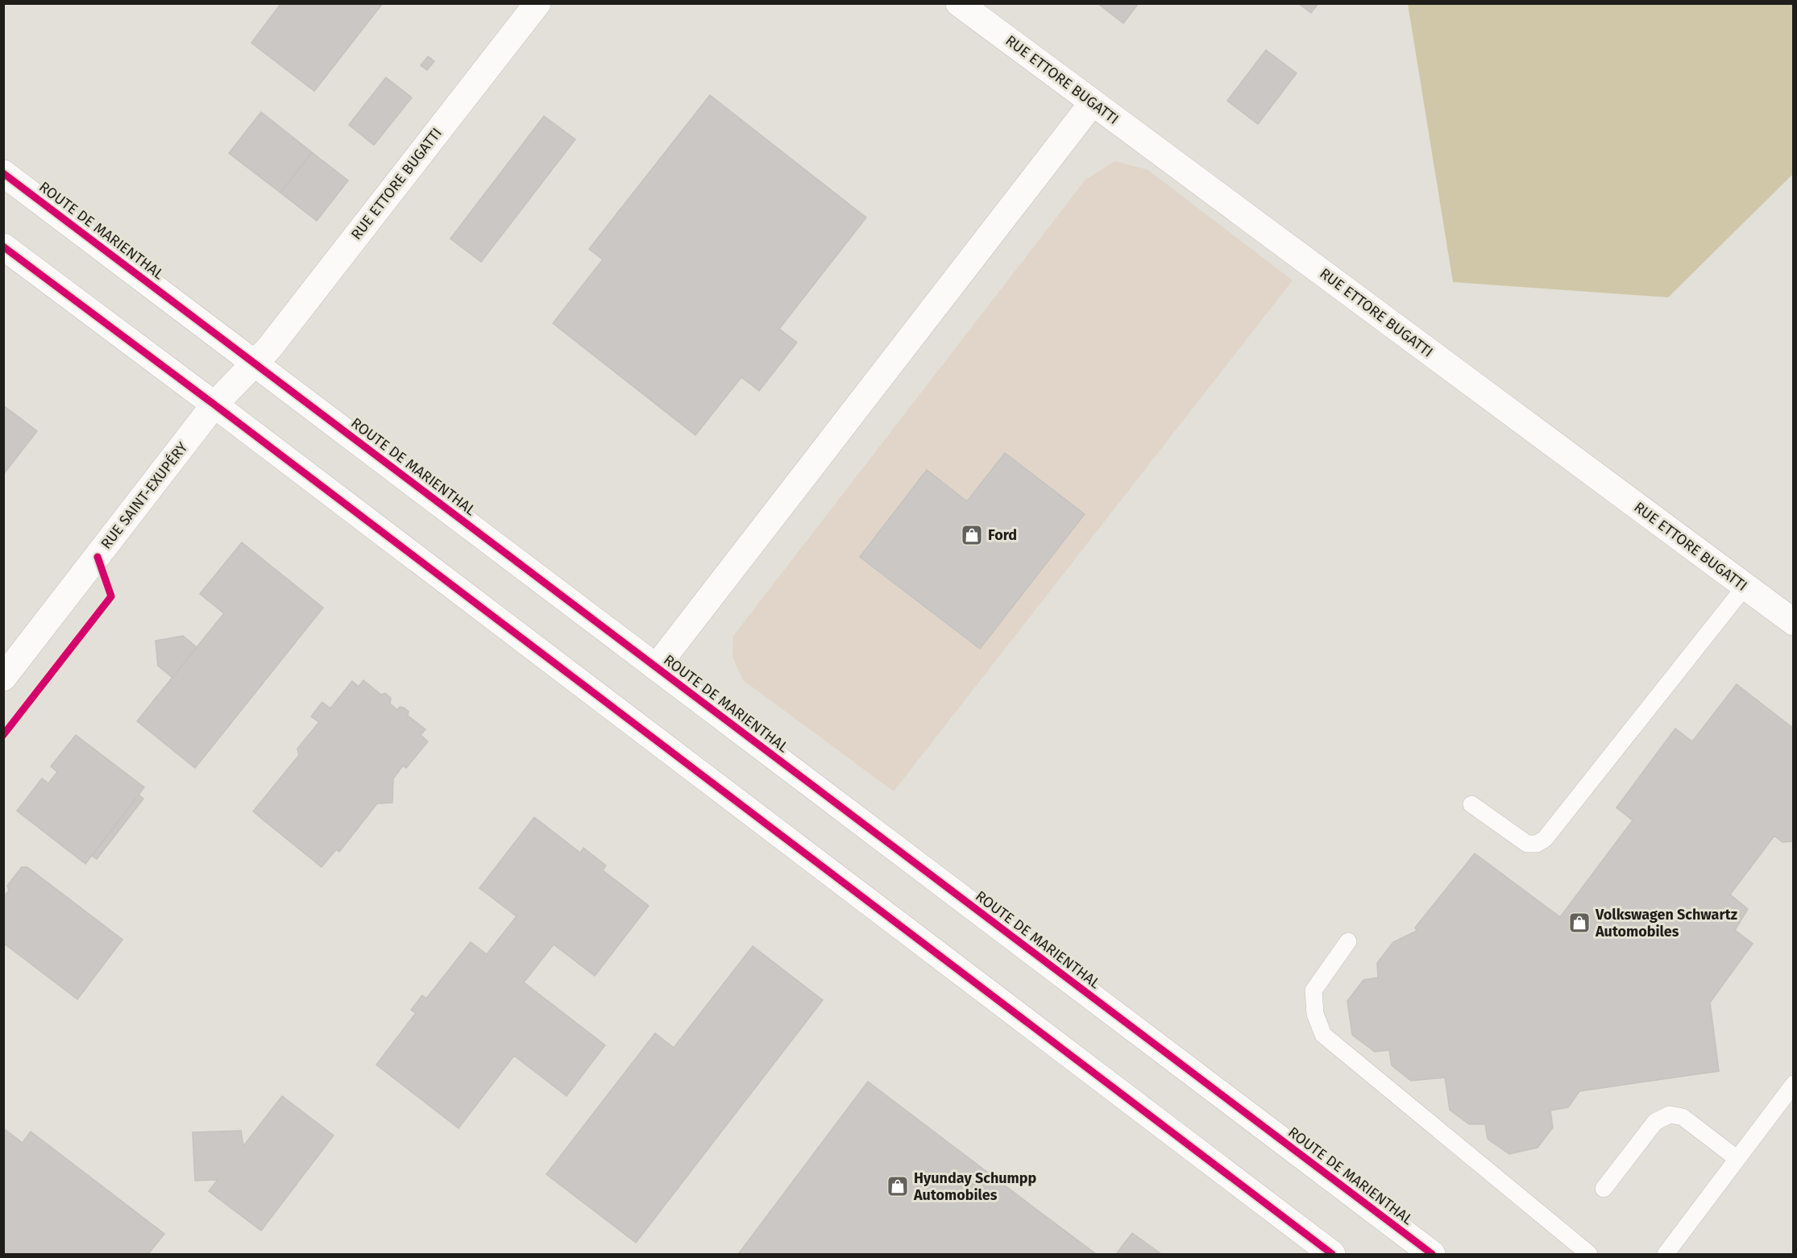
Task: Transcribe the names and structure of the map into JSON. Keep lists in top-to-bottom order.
{
  "streets": {
    "street": ["RUE ETTORE BUGATTI", "ROUTE DE MARIENTHAL", "RUE SAINT-EXUPÉRY"]
  },
  "crossings": [
    ["RUE ETTORE BUGATTI", "ROUTE DE MARIENTHAL"],
    ["RUE ETTORE BUGATTI", "RUE SAINT-EXUPÉRY"],
    ["ROUTE DE MARIENTHAL", "RUE SAINT-EXUPÉRY"]
  ],
  "places": {
    "shop": ["Ford", "Volkswagen Schwartz Automobiles", "Hyunday Schumpp Automobiles"]
  }
}
